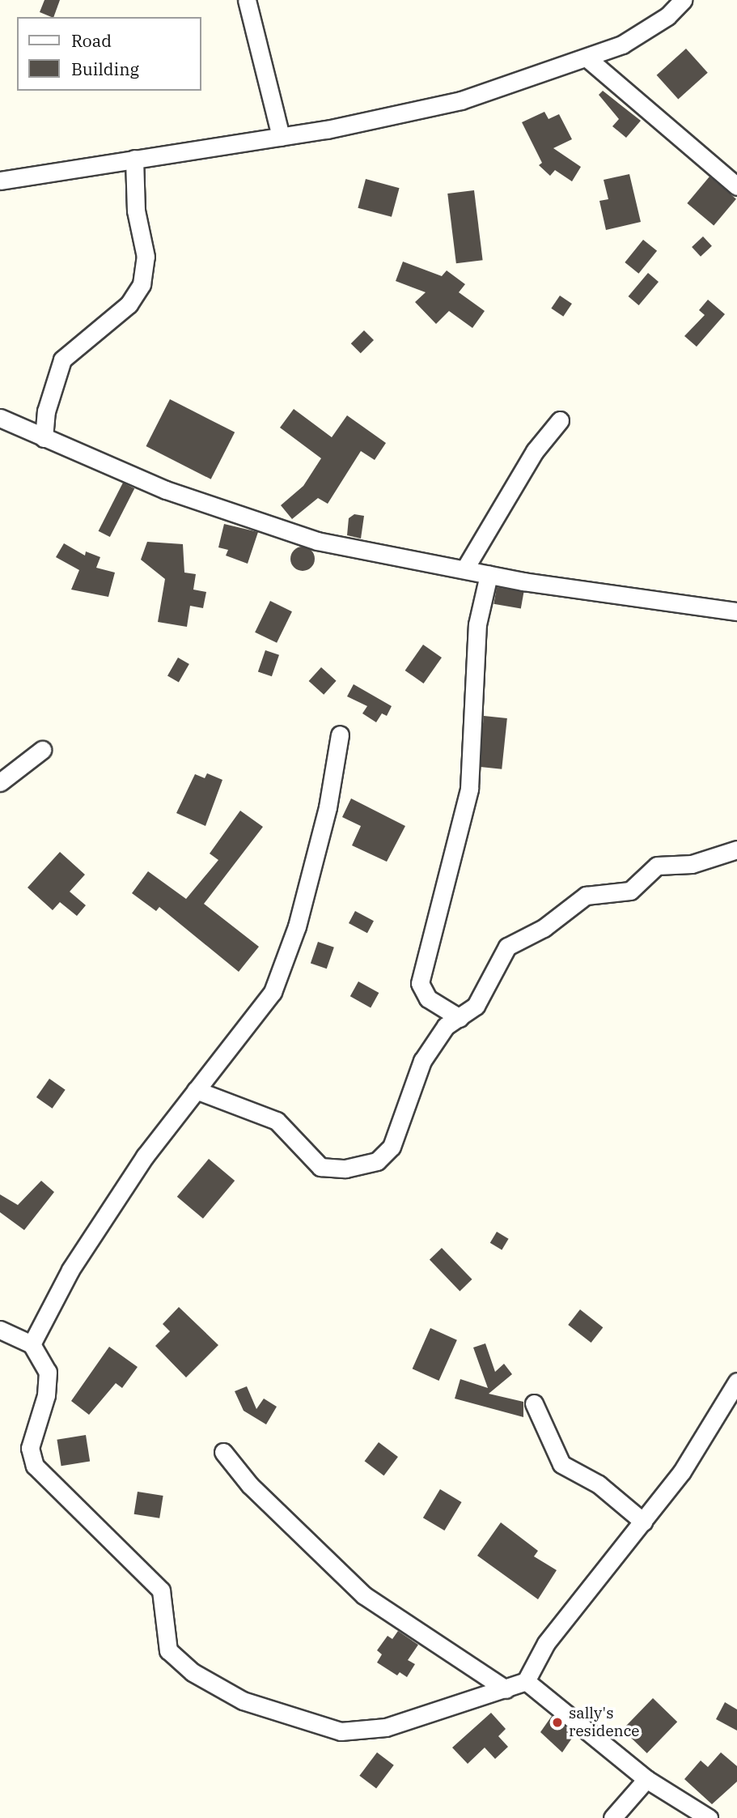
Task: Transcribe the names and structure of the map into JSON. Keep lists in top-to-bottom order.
{
  "places": ["sally's residence"],
  "legend": ["Road", "Building"]
}
